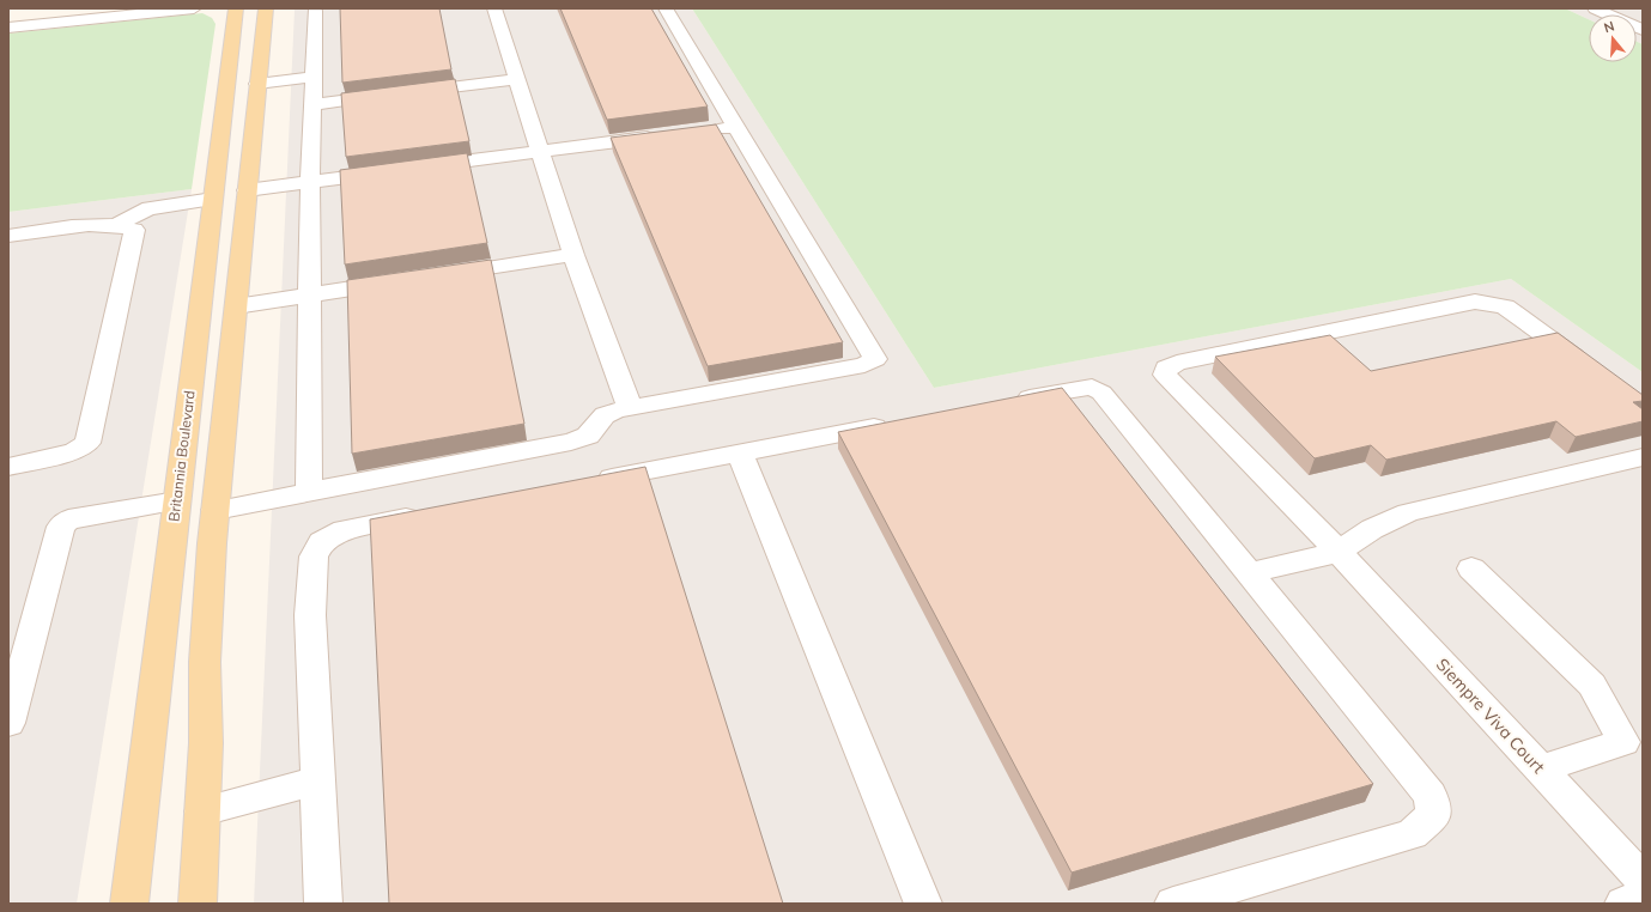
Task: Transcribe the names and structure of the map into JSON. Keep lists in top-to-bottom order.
{
  "streets": {
    "main road": ["Britannia Boulevard"],
    "street": ["Siempre Viva Court"]
  },
  "north": "top"
}
